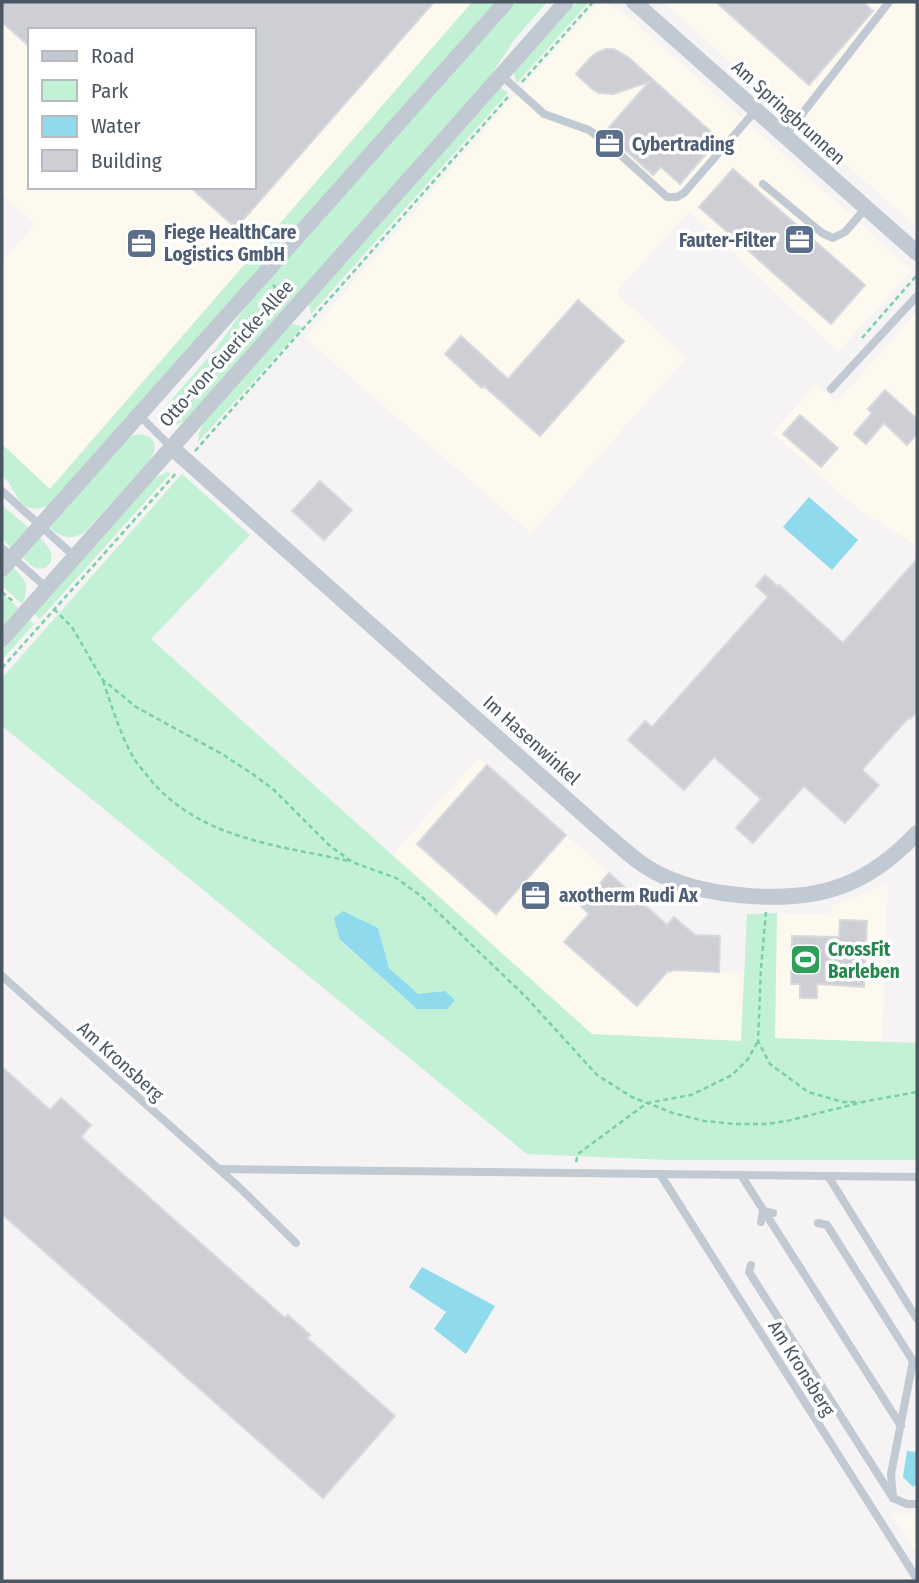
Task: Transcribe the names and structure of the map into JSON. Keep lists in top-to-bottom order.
{
  "streets": {
    "street": ["Am Springbrunnen", "Otto-von-Guericke-Allee", "Im Hasenwinkel"],
    "lane": ["Am Kronsberg"]
  },
  "crossings": [
    ["Otto-von-Guericke-Allee", "Im Hasenwinkel"]
  ],
  "places": {
    "office": [
      "Cybertrading",
      "Fauter-Filter",
      "Fiege HealthCare Logistics GmbH",
      "axotherm Rudi Ax"
    ],
    "sports": ["CrossFit Barleben"]
  },
  "legend": [
    "Road",
    "Park",
    "Water",
    "Building"
  ]
}
